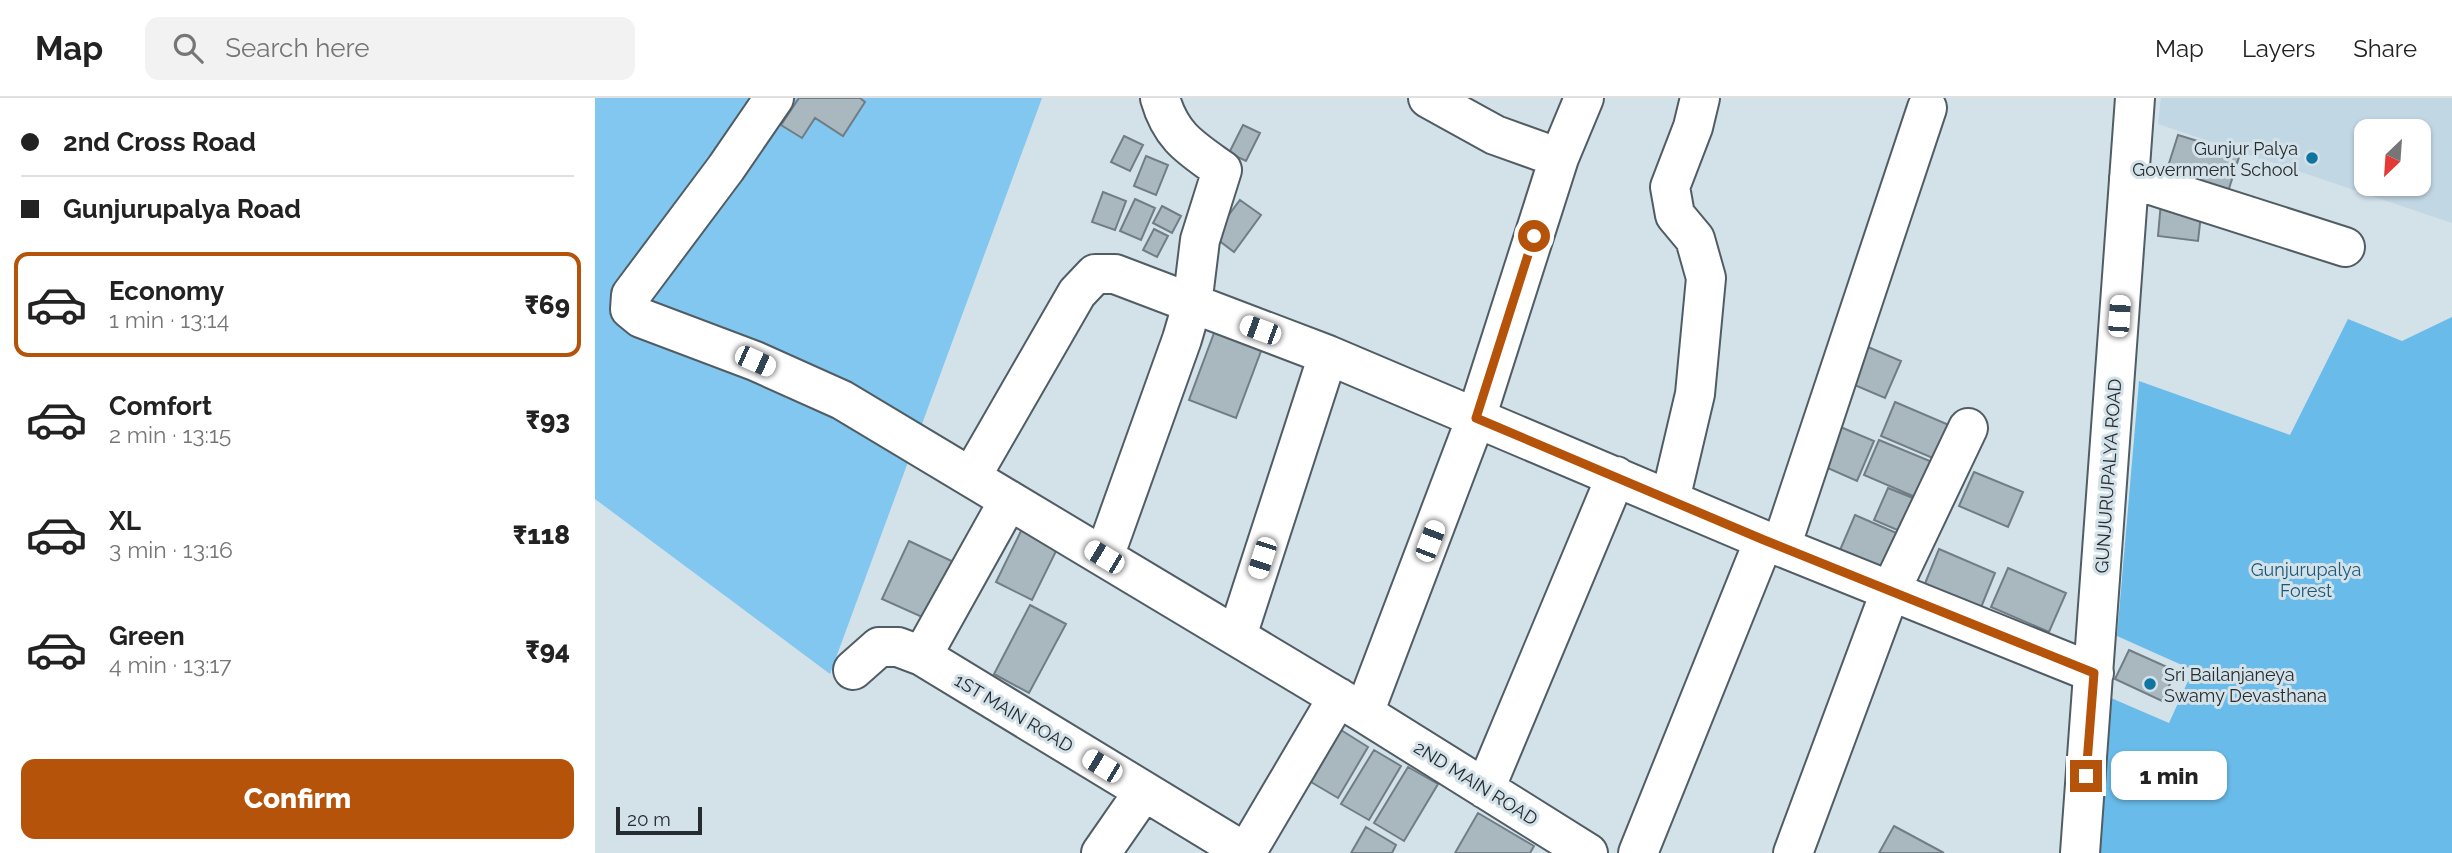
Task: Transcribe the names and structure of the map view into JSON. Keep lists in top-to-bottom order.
{
  "streets": {
    "street": ["GUNJURUPALYA ROAD", "1ST MAIN ROAD", "2ND MAIN ROAD"]
  },
  "parks": ["Gunjurupalya Forest"],
  "places": ["Gunjur Palya Government School", "Sri Bailanjaneya Swamy Devasthana"],
  "scale_bar": "20 m",
  "north": "bottom left",
  "page": {
    "header": "Map",
    "search": "Search here",
    "nav": ["Map", "Layers", "Share"],
    "banner": ["2nd Cross Road", "Gunjurupalya Road"],
    "list": [
      {
        "name": "Economy",
        "note": "1 min · 13:14",
        "value": "₹69"
      },
      {
        "name": "Comfort",
        "note": "2 min · 13:15",
        "value": "₹93"
      },
      {
        "name": "XL",
        "note": "3 min · 13:16",
        "value": "₹118"
      },
      {
        "name": "Green",
        "note": "4 min · 13:17",
        "value": "₹94"
      }
    ],
    "buttons": "Confirm",
    "bubble": "1 min",
    "scale": "20 m"
  }
}
